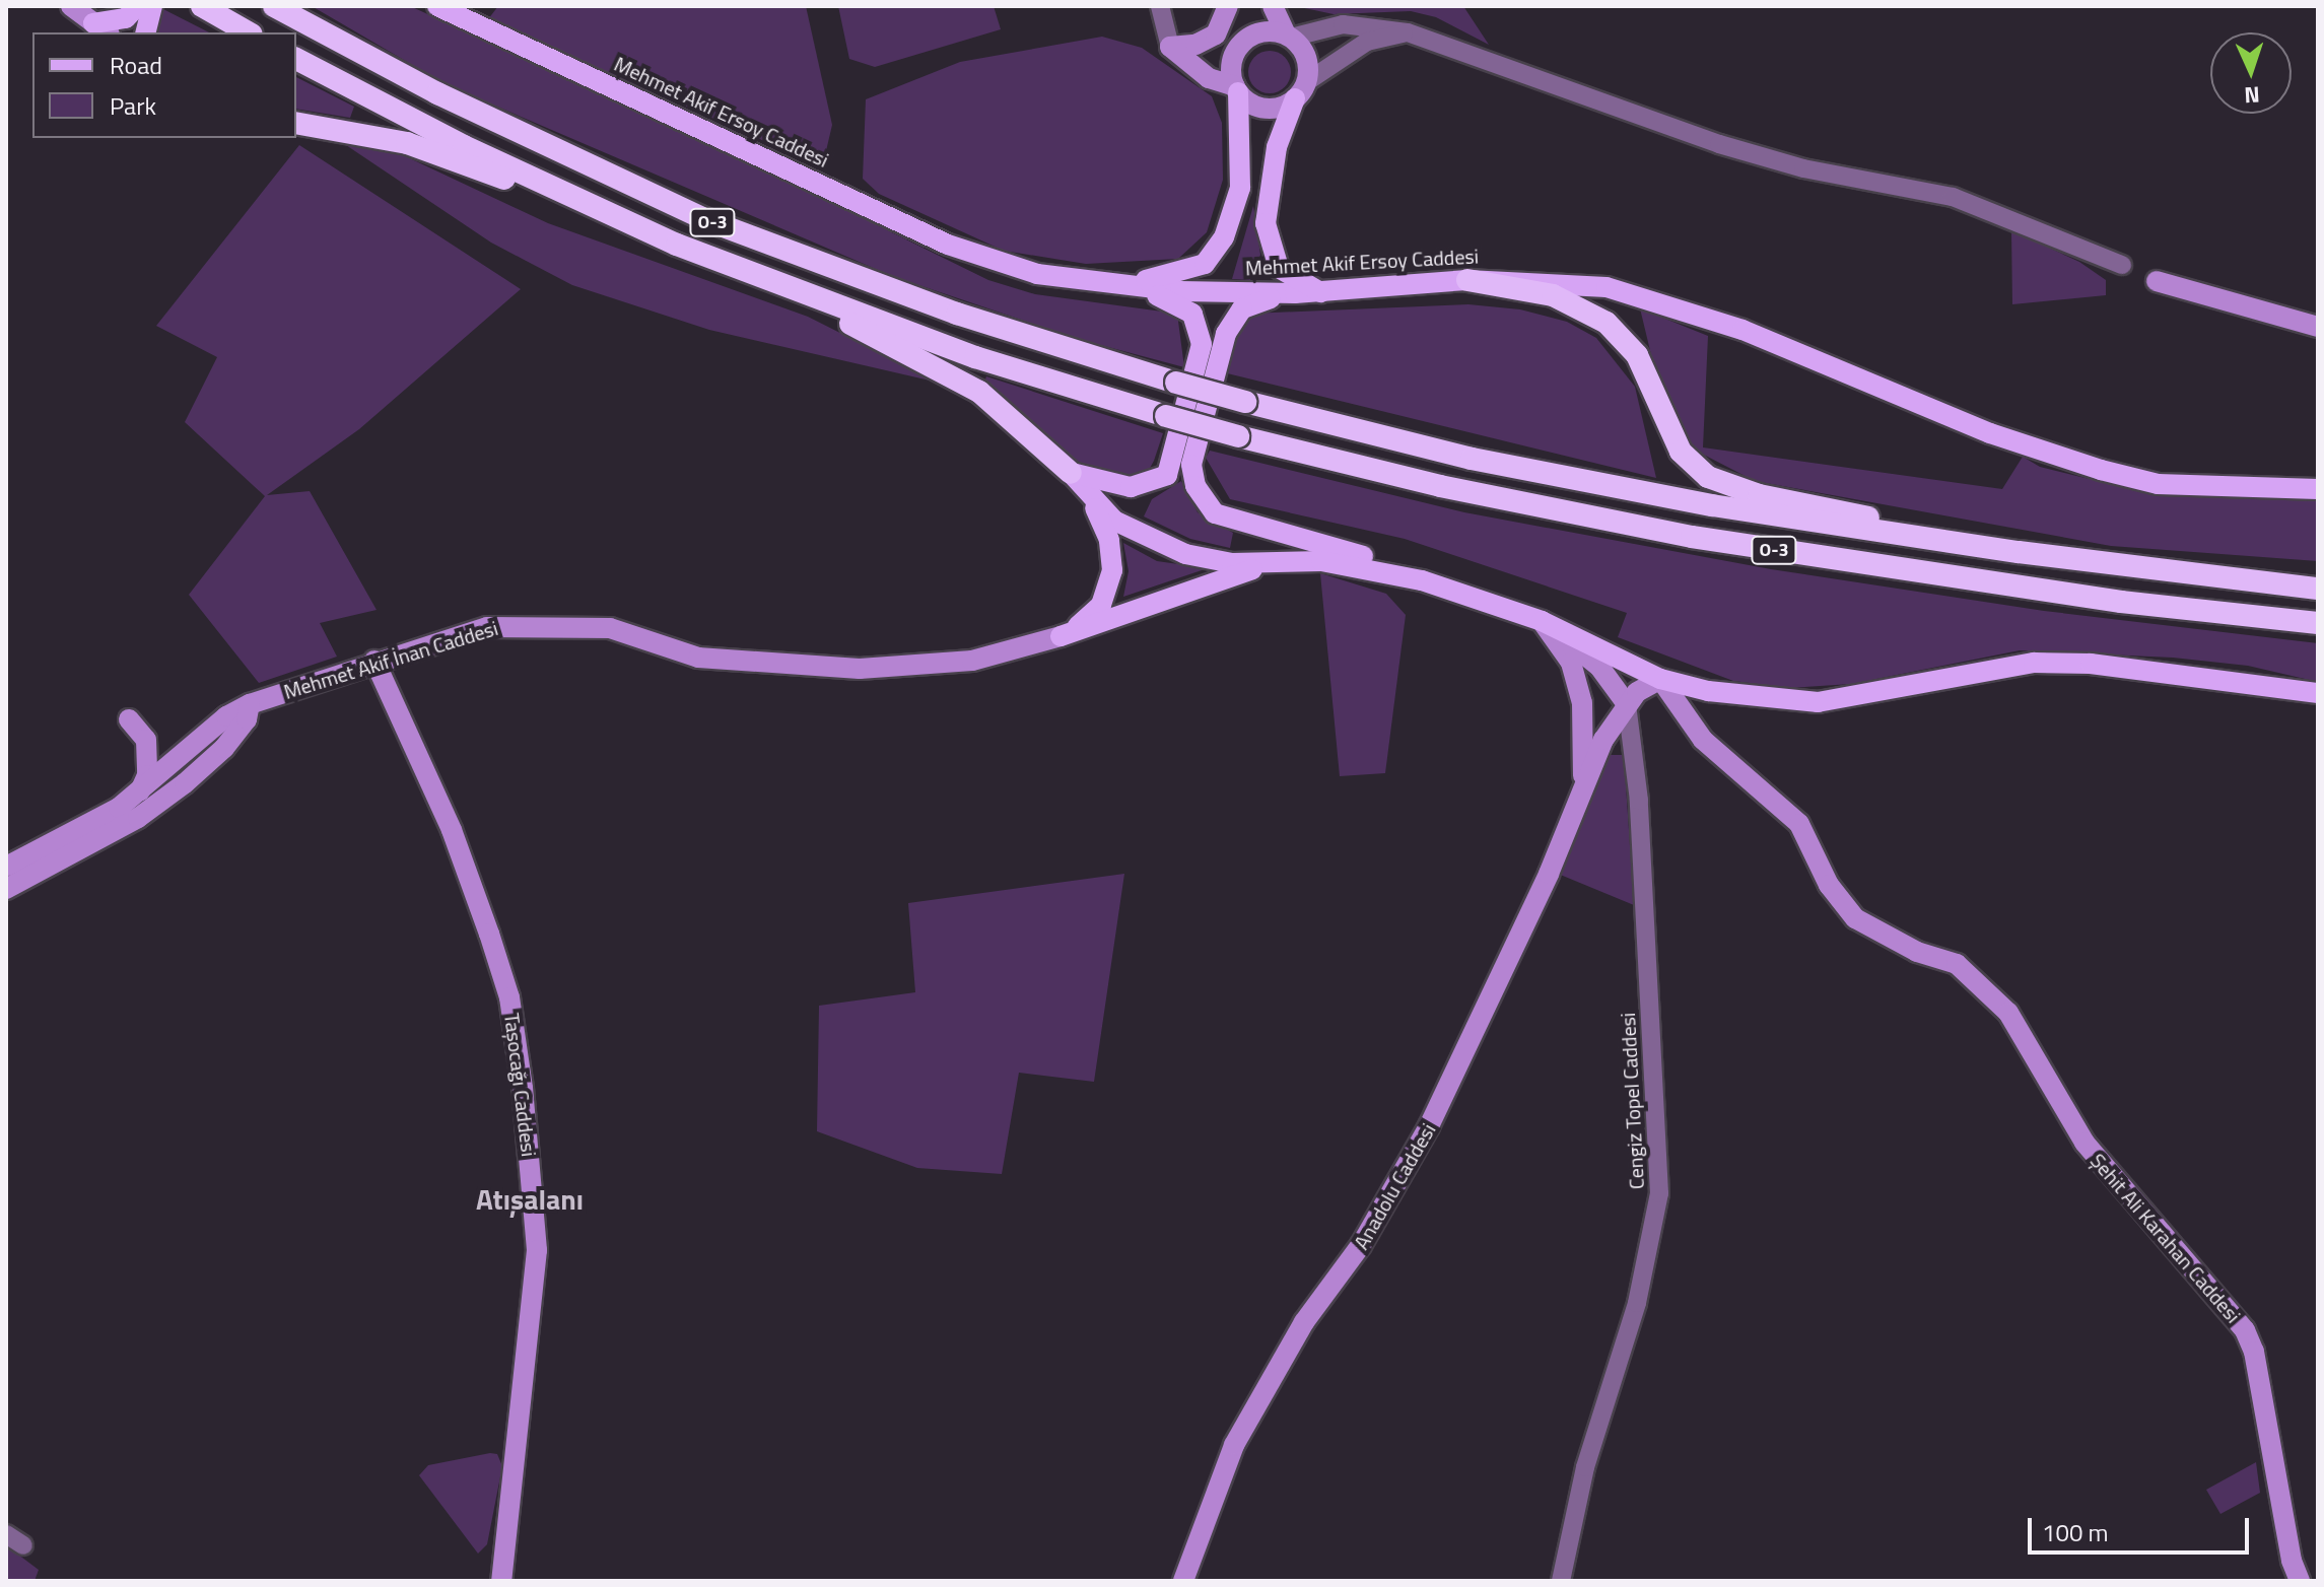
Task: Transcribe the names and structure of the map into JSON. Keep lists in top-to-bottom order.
{
  "streets": {
    "highway": ["O-3"],
    "main road": [
      "Mehmet Akif Ersoy Caddesi",
      "Mehmet Akif İnan Caddesi",
      "Taşocağı Caddesi",
      "Anadolu Caddesi",
      "Şehit Ali Karahan Caddesi"
    ],
    "street": ["Cengiz Topel Caddesi"]
  },
  "crossings": [
    ["Mehmet Akif İnan Caddesi", "Taşocağı Caddesi"]
  ],
  "districts": ["Atışalanı"],
  "legend": ["Road", "Park"],
  "scale_bar": "100 m",
  "north": "bottom"
}
